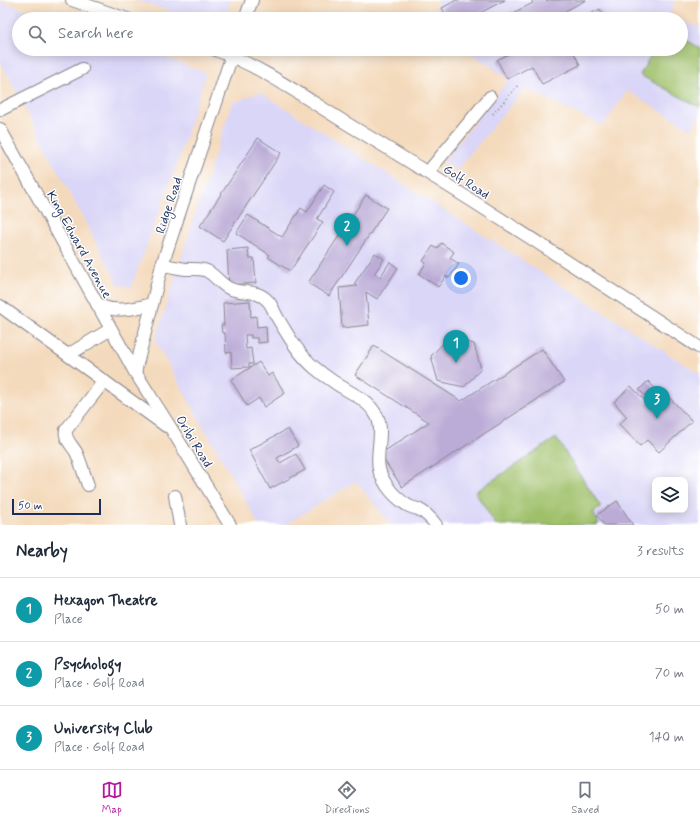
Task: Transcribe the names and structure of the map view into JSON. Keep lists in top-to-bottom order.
{
  "streets": {
    "street": [
      "Golf Road",
      "Ridge Road",
      "King Edward Avenue",
      "Oribi Road"
    ]
  },
  "crossings": [
    ["Ridge Road", "King Edward Avenue"],
    ["Ridge Road", "Oribi Road"],
    ["King Edward Avenue", "Oribi Road"]
  ],
  "scale_bar": "50 m",
  "page": {
    "search": "Search here",
    "pins": ["2", "1", "3"],
    "scale": "50 m",
    "heading": ["Nearby", "3 results"],
    "list": [
      {
        "mark": "1",
        "name": "Hexagon Theatre",
        "note": "Place",
        "value": "50 m"
      },
      {
        "mark": "2",
        "name": "Psychology",
        "note": "Place · Golf Road",
        "value": "70 m"
      },
      {
        "mark": "3",
        "name": "University Club",
        "note": "Place · Golf Road",
        "value": "140 m"
      }
    ],
    "nav": ["Map", "Directions", "Saved"]
  }
}
